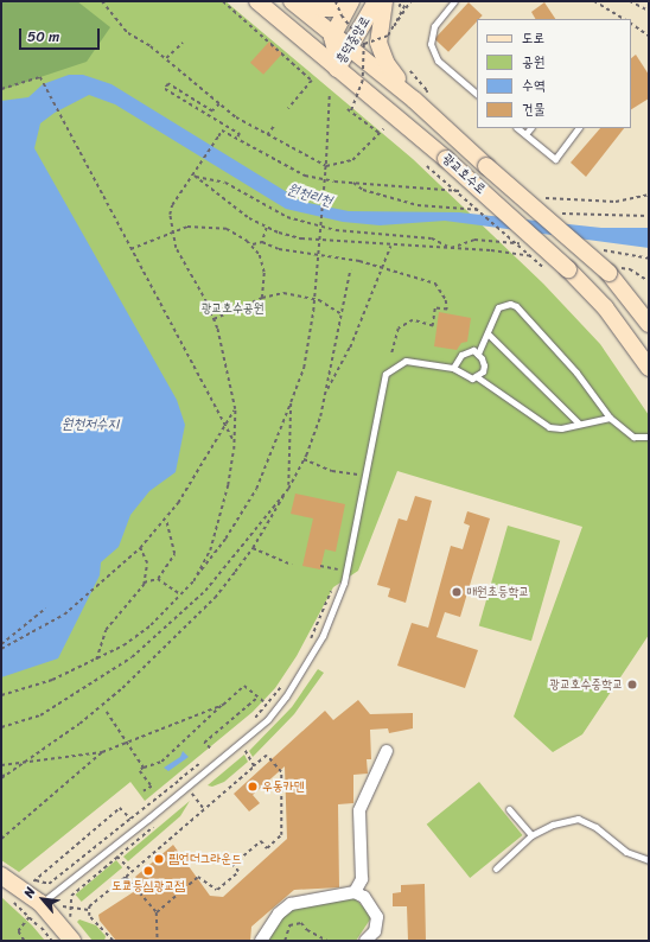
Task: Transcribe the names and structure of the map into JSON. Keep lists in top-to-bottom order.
{
  "streets": {
    "main road": ["흥덕중앙로", "광교호수로"]
  },
  "crossings": [
    ["흥덕중앙로", "광교호수로"]
  ],
  "water": ["원천리천", "원천저수지"],
  "parks": ["광교호수공원"],
  "places": [
    "매원초등학교",
    "광교호수중학교",
    "우동카덴",
    "핌언더그라운드",
    "도쿄등심광교점"
  ],
  "legend": [
    "도로",
    "공원",
    "수역",
    "건물"
  ],
  "scale_bar": "50 m",
  "north": "top left"
}
